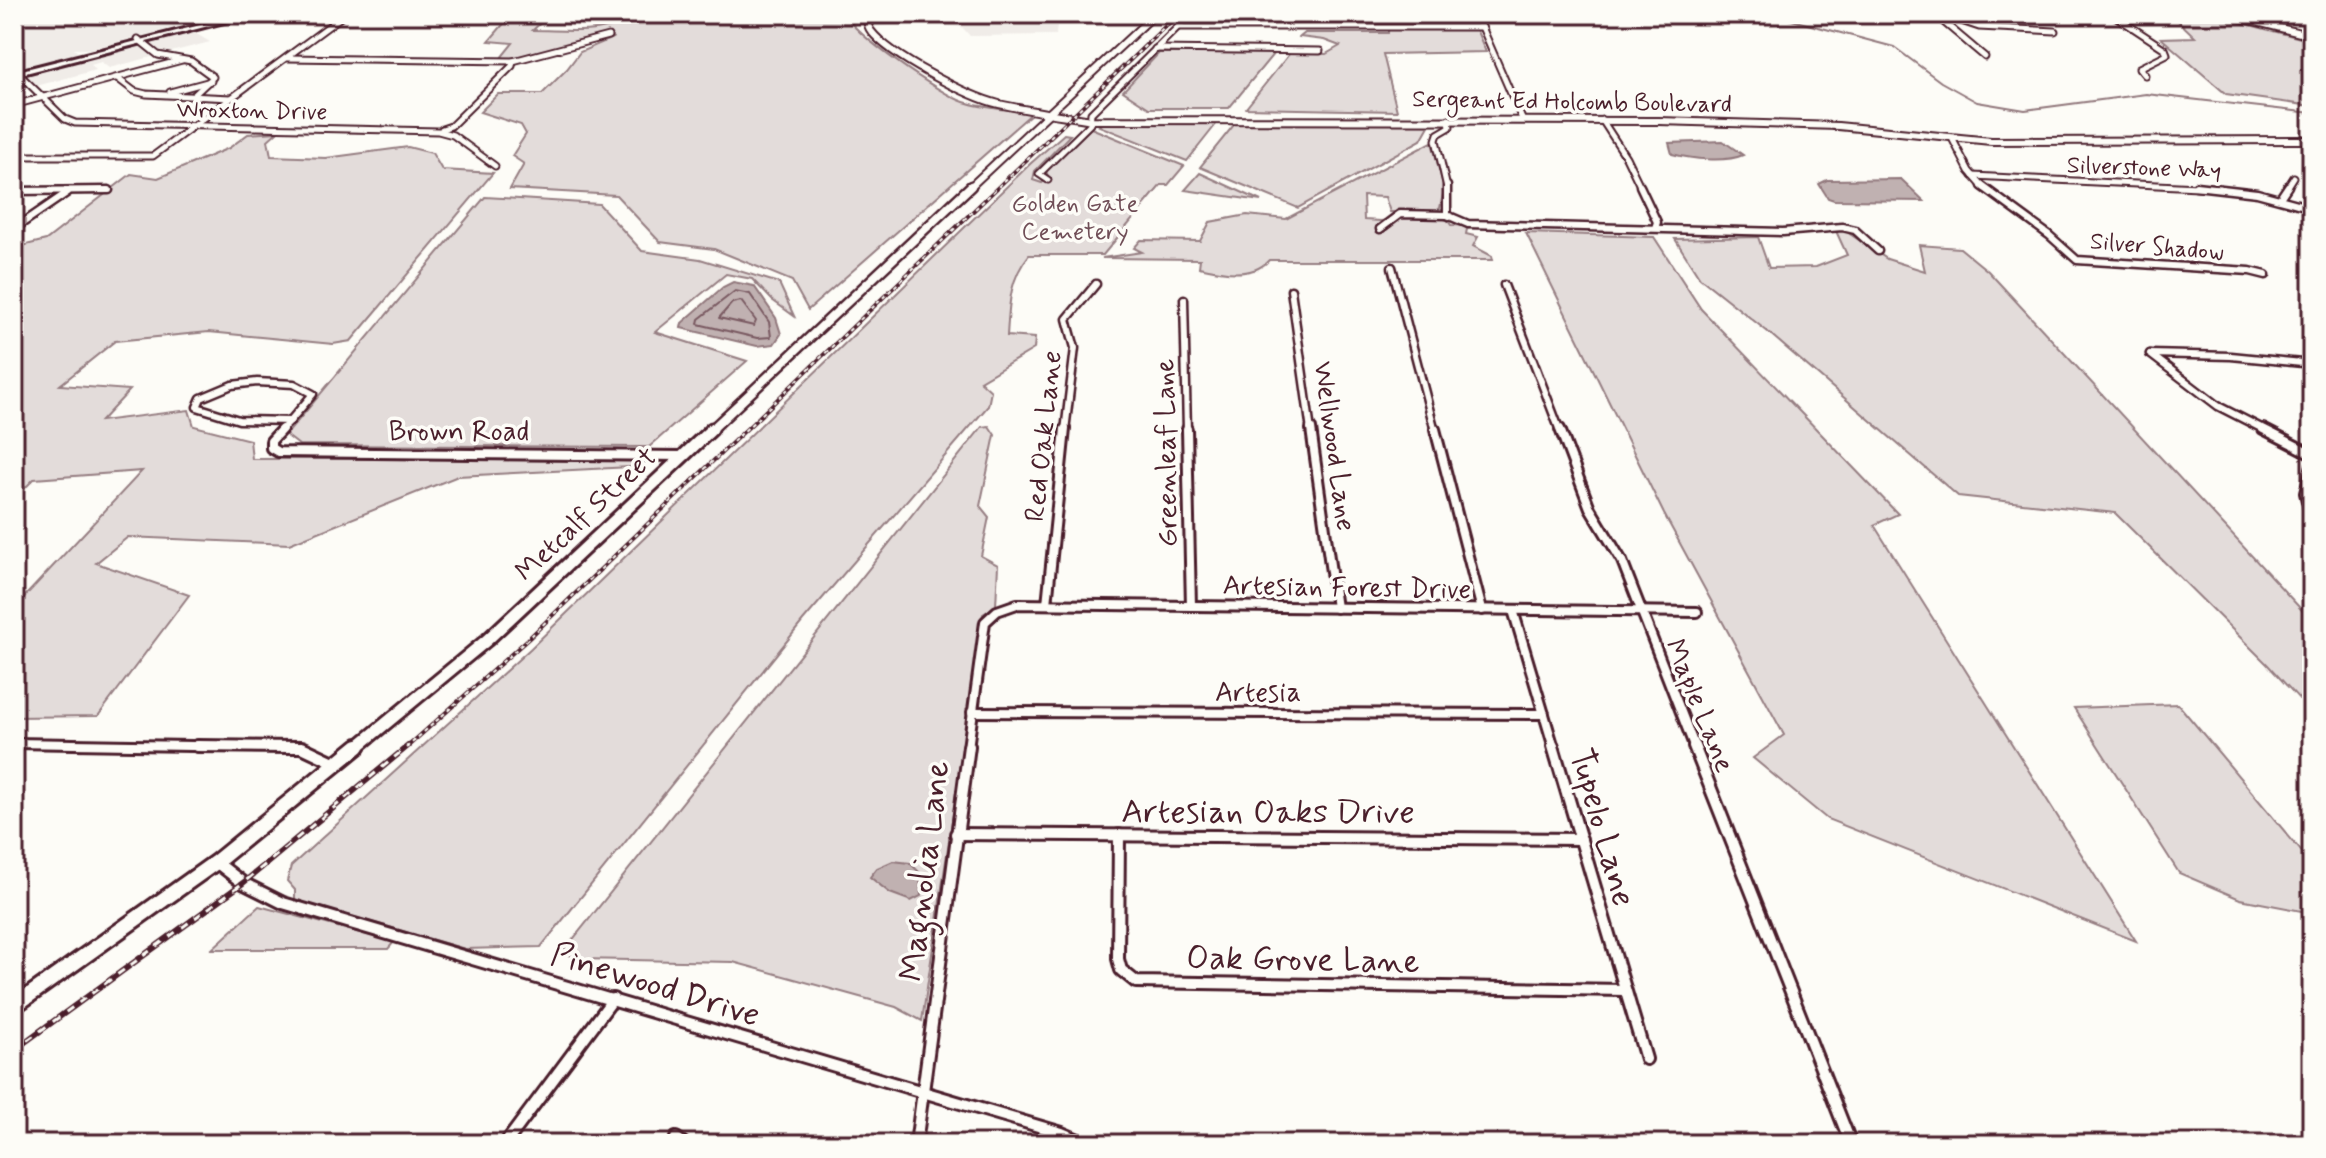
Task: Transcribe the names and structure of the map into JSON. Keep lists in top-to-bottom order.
{
  "streets": {
    "street": [
      "Sergeant Ed Holcomb Boulevard",
      "Wroxton Drive",
      "Silverstone Way",
      "Silver Shadow",
      "Brown Road",
      "Red Oak Lane",
      "Wellwood Lane",
      "Greenleaf Lane",
      "Metcalf Street",
      "Artesian Forest Drive",
      "Artesia",
      "Maple Lane",
      "Artesian Oaks Drive",
      "Tupelo Lane",
      "Magnolia Lane",
      "Oak Grove Lane",
      "Pinewood Drive"
    ]
  },
  "crossings": [
    ["Sergeant Ed Holcomb Boulevard", "Silver Shadow"],
    ["Sergeant Ed Holcomb Boulevard", "Metcalf Street"],
    ["Silverstone Way", "Silver Shadow"],
    ["Brown Road", "Metcalf Street"],
    ["Red Oak Lane", "Artesian Forest Drive"],
    ["Wellwood Lane", "Artesian Forest Drive"],
    ["Greenleaf Lane", "Artesian Forest Drive"],
    ["Metcalf Street", "Pinewood Drive"],
    ["Artesian Forest Drive", "Maple Lane"],
    ["Artesian Forest Drive", "Tupelo Lane"],
    ["Artesian Forest Drive", "Magnolia Lane"],
    ["Artesia", "Tupelo Lane"],
    ["Artesia", "Magnolia Lane"],
    ["Artesian Oaks Drive", "Tupelo Lane"],
    ["Artesian Oaks Drive", "Magnolia Lane"],
    ["Artesian Oaks Drive", "Oak Grove Lane"],
    ["Tupelo Lane", "Oak Grove Lane"],
    ["Magnolia Lane", "Pinewood Drive"]
  ],
  "parks": ["Golden Gate Cemetery"]
}
